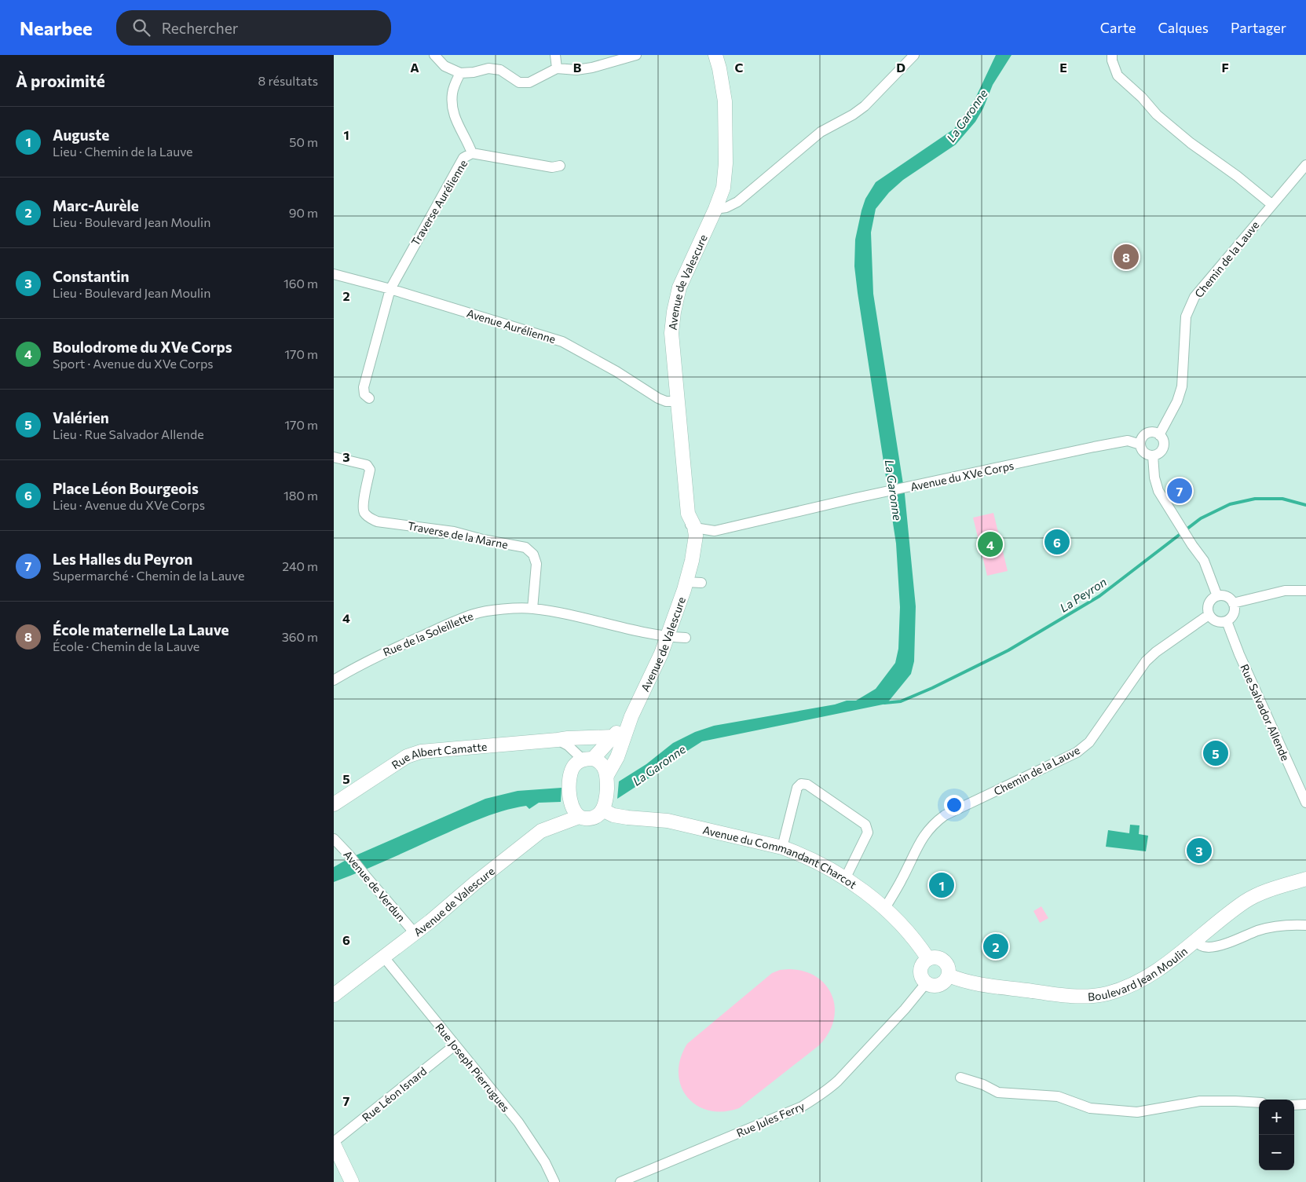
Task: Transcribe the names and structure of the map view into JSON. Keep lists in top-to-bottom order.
{
  "streets": {
    "main road": [
      "Avenue de Valescure",
      "Rue Albert Camatte",
      "Avenue du Commandant Charcot",
      "Boulevard Jean Moulin"
    ],
    "street": [
      "Traverse Aurélienne",
      "Chemin de la Lauve",
      "Avenue Aurélienne",
      "Avenue du XVe Corps",
      "Traverse de la Marne",
      "Rue de la Soleillette",
      "Rue Salvador Allende",
      "Avenue de Verdun",
      "Rue Joseph Pierrugues",
      "Rue Léon Isnard",
      "Rue Jules Ferry"
    ]
  },
  "crossings": [
    ["Traverse Aurélienne", "Avenue Aurélienne"],
    ["Chemin de la Lauve", "Avenue du XVe Corps"],
    ["Chemin de la Lauve", "Rue Salvador Allende"],
    ["Chemin de la Lauve", "Avenue du Commandant Charcot"],
    ["Avenue de Valescure", "Avenue Aurélienne"],
    ["Avenue de Valescure", "Avenue du XVe Corps"],
    ["Avenue de Valescure", "Rue de la Soleillette"],
    ["Avenue de Valescure", "Rue Albert Camatte"],
    ["Avenue de Valescure", "Avenue du Commandant Charcot"],
    ["Avenue de Valescure", "Avenue de Verdun"],
    ["Avenue de Valescure", "Rue Joseph Pierrugues"],
    ["Traverse de la Marne", "Rue de la Soleillette"],
    ["Avenue du Commandant Charcot", "Boulevard Jean Moulin"],
    ["Avenue du Commandant Charcot", "Rue Jules Ferry"],
    ["Boulevard Jean Moulin", "Rue Jules Ferry"],
    ["Rue Joseph Pierrugues", "Rue Léon Isnard"]
  ],
  "water": ["La Garonne", "La Peyron"],
  "page": {
    "header": "Nearbee",
    "search": "Rechercher",
    "nav": ["Carte", "Calques", "Partager"],
    "heading": ["À proximité", "8 résultats"],
    "list": [
      {
        "mark": "1",
        "name": "Auguste",
        "note": "Lieu · Chemin de la Lauve",
        "value": "50 m"
      },
      {
        "mark": "2",
        "name": "Marc-Aurèle",
        "note": "Lieu · Boulevard Jean Moulin",
        "value": "90 m"
      },
      {
        "mark": "3",
        "name": "Constantin",
        "note": "Lieu · Boulevard Jean Moulin",
        "value": "160 m"
      },
      {
        "mark": "4",
        "name": "Boulodrome du XVe Corps",
        "note": "Sport · Avenue du XVe Corps",
        "value": "170 m"
      },
      {
        "mark": "5",
        "name": "Valérien",
        "note": "Lieu · Rue Salvador Allende",
        "value": "170 m"
      },
      {
        "mark": "6",
        "name": "Place Léon Bourgeois",
        "note": "Lieu · Avenue du XVe Corps",
        "value": "180 m"
      },
      {
        "mark": "7",
        "name": "Les Halles du Peyron",
        "note": "Supermarché · Chemin de la Lauve",
        "value": "240 m"
      },
      {
        "mark": "8",
        "name": "École maternelle La Lauve",
        "note": "École · Chemin de la Lauve",
        "value": "360 m"
      }
    ],
    "pins": [
      "8",
      "7",
      "6",
      "4",
      "5",
      "3",
      "1",
      "2"
    ],
    "map_buttons": ["+", "−"]
  },
  "grid": {
    "columns": [
      "A",
      "B",
      "C",
      "D",
      "E",
      "F"
    ],
    "rows": [
      "1",
      "2",
      "3",
      "4",
      "5",
      "6",
      "7"
    ]
  }
}
